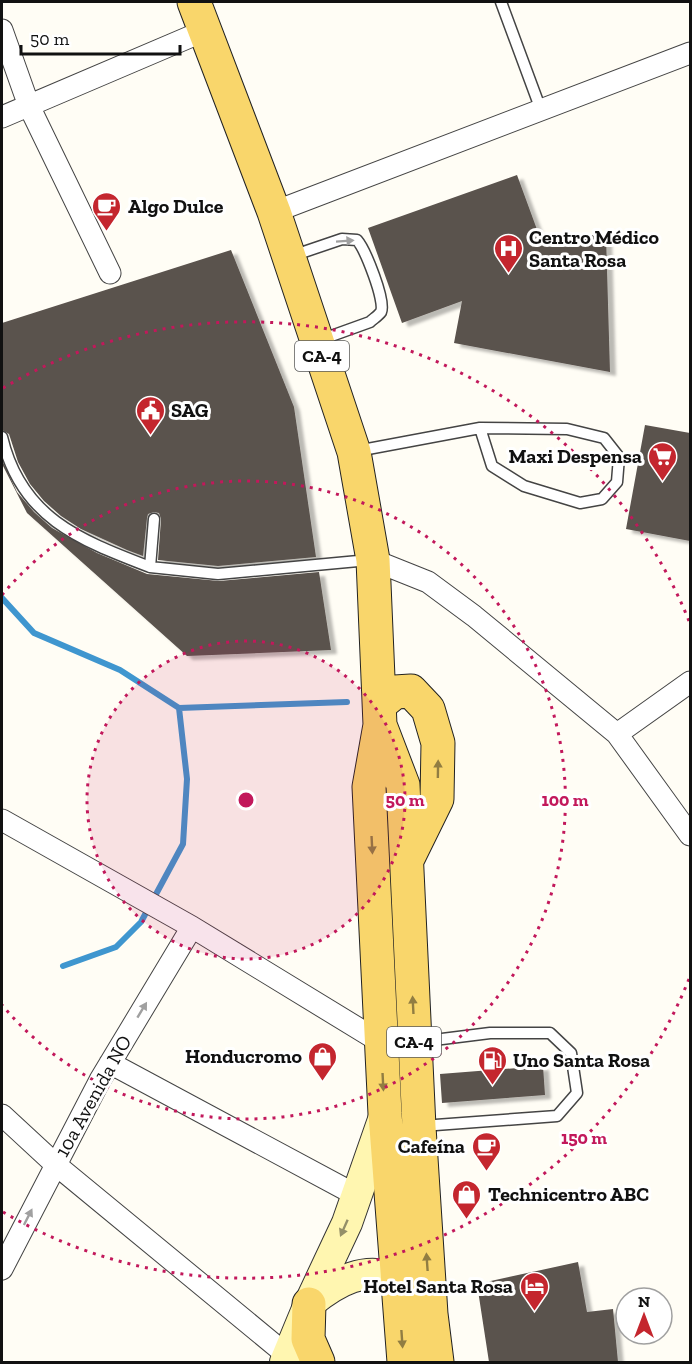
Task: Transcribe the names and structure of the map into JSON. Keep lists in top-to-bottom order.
{
  "streets": {
    "main road": ["CA-4"],
    "street": ["10a Avenida NO"]
  },
  "one_way": ["10a Avenida NO"],
  "places": {
    "cafe": ["Algo Dulce", "Cafeína"],
    "hospital": ["Centro Médico Santa Rosa"],
    "public building": ["SAG"],
    "supermarket": ["Maxi Despensa"],
    "shop": ["Honducromo", "Technicentro ABC"],
    "fuel station": ["Uno Santa Rosa"],
    "hotel": ["Hotel Santa Rosa"]
  },
  "scale_bar": "50 m",
  "north": "top",
  "rings": ["50 m", "100 m", "150 m"]
}
